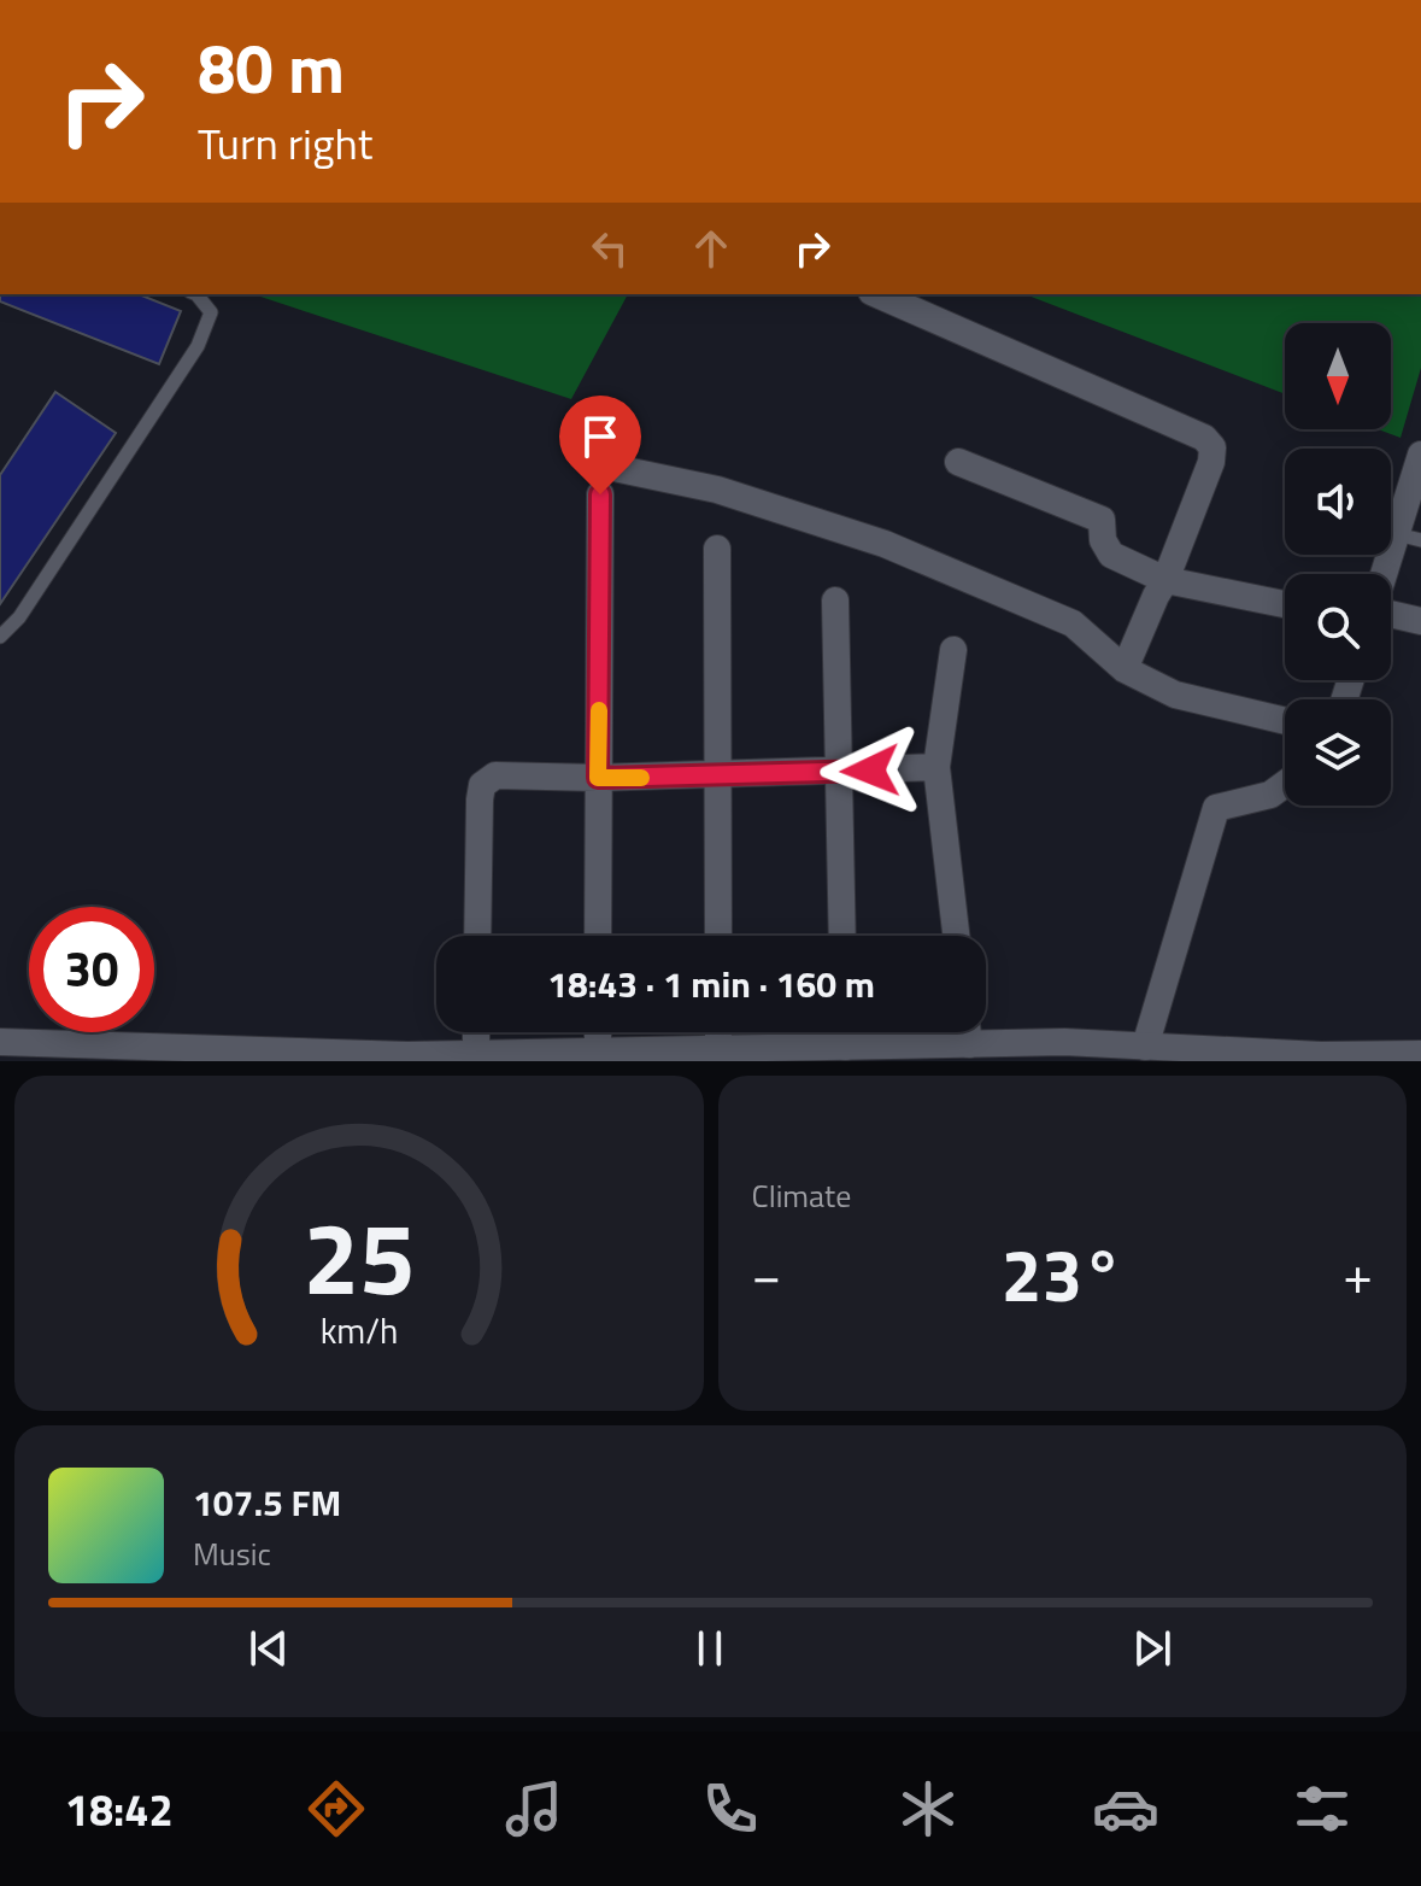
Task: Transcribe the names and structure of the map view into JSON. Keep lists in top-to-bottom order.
{
  "north": "bottom",
  "page": {
    "turn": ["80 m", "Turn right"],
    "limit": "30",
    "trip": "18:43 · 1 min · 160 m",
    "tile": "Climate",
    "heat": ["−", "23°", "+"],
    "song": ["107.5 FM", "Music"],
    "tabs": "18:42",
    "gauge": ["25", "km/h"]
  }
}
